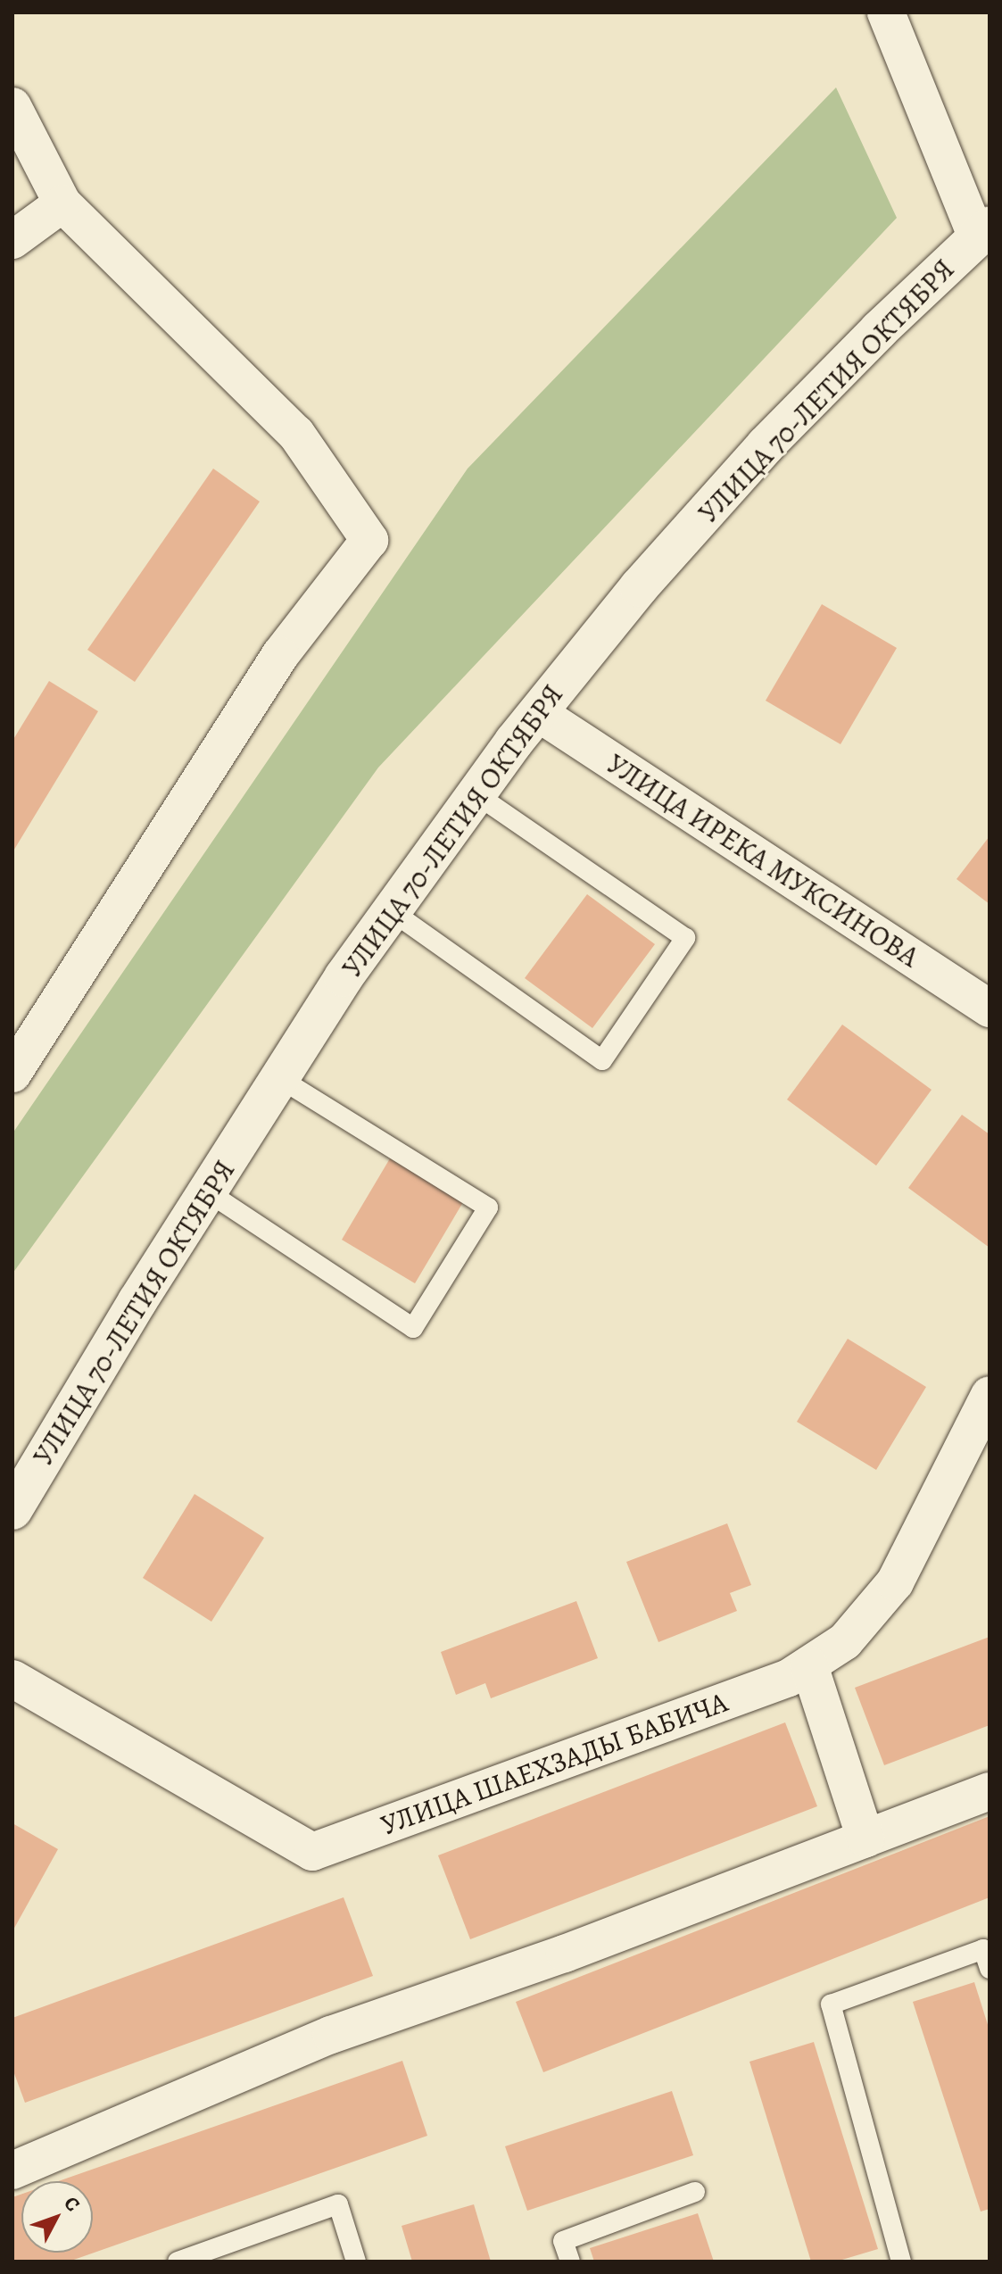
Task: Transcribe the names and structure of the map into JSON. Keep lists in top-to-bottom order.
{
  "streets": {
    "main road": ["УЛИЦА 70-ЛЕТИЯ ОКТЯБРЯ"],
    "street": ["УЛИЦА ИРЕКА МУКСИНОВА", "УЛИЦА ШАЕХЗАДЫ БАБИЧА"]
  },
  "crossings": [
    ["УЛИЦА 70-ЛЕТИЯ ОКТЯБРЯ", "УЛИЦА ИРЕКА МУКСИНОВА"]
  ],
  "north": "top right"
}
